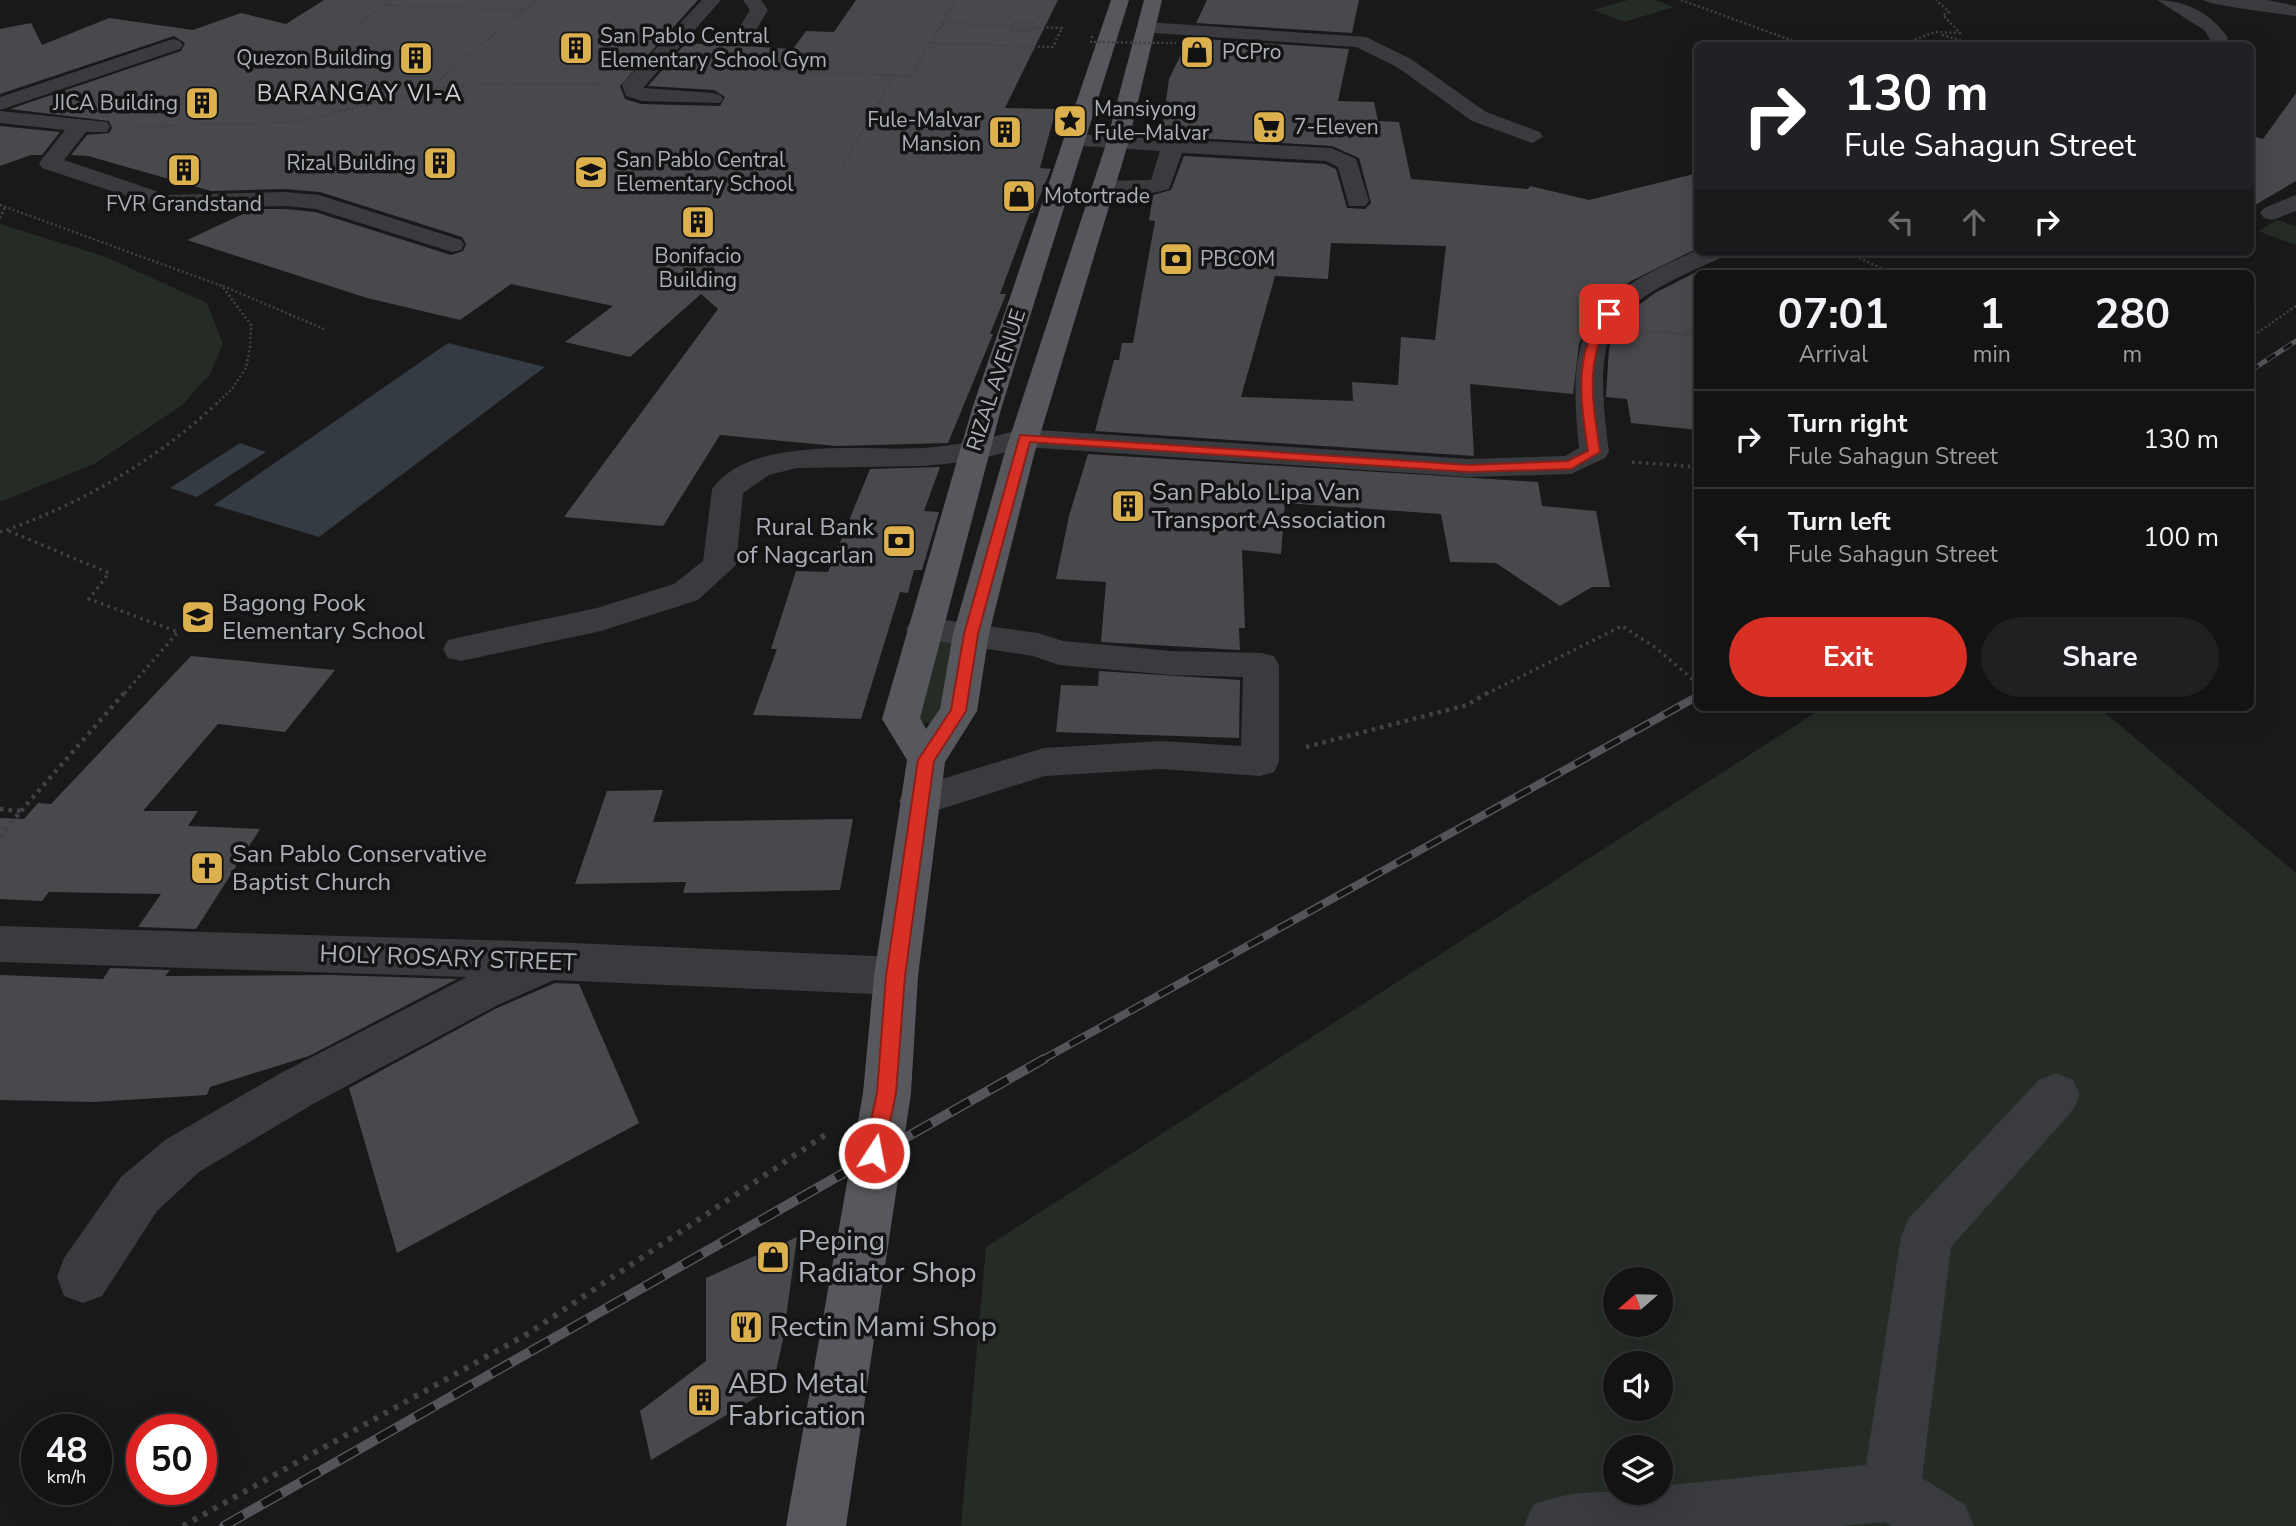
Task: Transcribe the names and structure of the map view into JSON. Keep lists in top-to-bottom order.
{
  "streets": {
    "main road": ["RIZAL AVENUE"],
    "street": ["HOLY ROSARY STREET"]
  },
  "crossings": [
    ["RIZAL AVENUE", "HOLY ROSARY STREET"]
  ],
  "districts": ["BARANGAY VI-A"],
  "places": {
    "building": [
      "San Pablo Central Elementary School Gym",
      "Quezon Building",
      "JICA Building",
      "Fule-Malvar Mansion",
      "Rizal Building",
      "FVR Grandstand",
      "Bonifacio Building",
      "San Pablo Lipa Van Transport Association",
      "ABD Metal Fabrication"
    ],
    "shop": ["PCPro", "Motortrade", "Peping Radiator Shop"],
    "place": ["Mansiyong Fule–Malvar"],
    "supermarket": ["7-Eleven"],
    "school or university": ["San Pablo Central Elementary School", "Bagong Pook Elementary School"],
    "bank": ["PBCOM", "Rural Bank of Nagcarlan"],
    "church": ["San Pablo Conservative Baptist Church"],
    "restaurant": ["Rectin Mami Shop"]
  },
  "north": "left",
  "page": {
    "turn": ["130 m", "Fule Sahagun Street"],
    "eta": [
      "07:01",
      "Arrival",
      "1",
      "min",
      "280",
      "m"
    ],
    "list": [
      {
        "name": "Turn right",
        "note": "Fule Sahagun Street",
        "value": "130 m"
      },
      {
        "name": "Turn left",
        "note": "Fule Sahagun Street",
        "value": "100 m"
      }
    ],
    "buttons": ["Exit", "Share"],
    "speed": "48 km/h",
    "limit": "50"
  }
}
